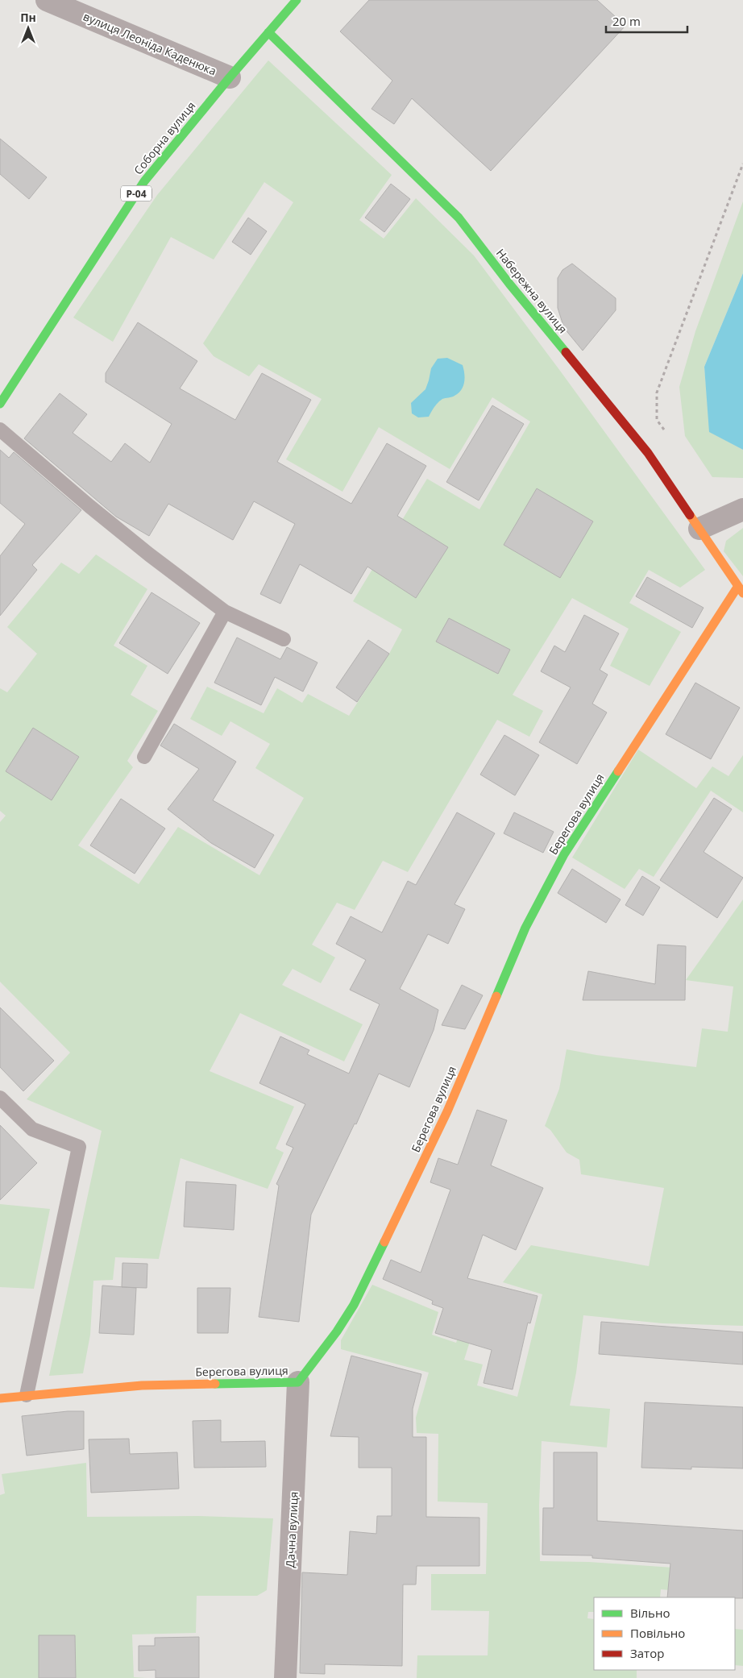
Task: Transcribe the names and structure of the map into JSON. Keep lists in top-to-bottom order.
{
  "streets": {
    "street": [
      "вулиця Леоніда Каденюка",
      "Соборна вулиця",
      "Р-04",
      "Набережна вулиця",
      "Берегова вулиця",
      "Дачна вулиця"
    ]
  },
  "crossings": [
    ["вулиця Леоніда Каденюка", "Соборна вулиця"],
    ["Соборна вулиця", "Набережна вулиця"],
    ["Набережна вулиця", "Берегова вулиця"],
    ["Берегова вулиця", "Дачна вулиця"]
  ],
  "legend": ["Вільно", "Повільно", "Затор"],
  "scale_bar": "20 m",
  "north": "top"
}
